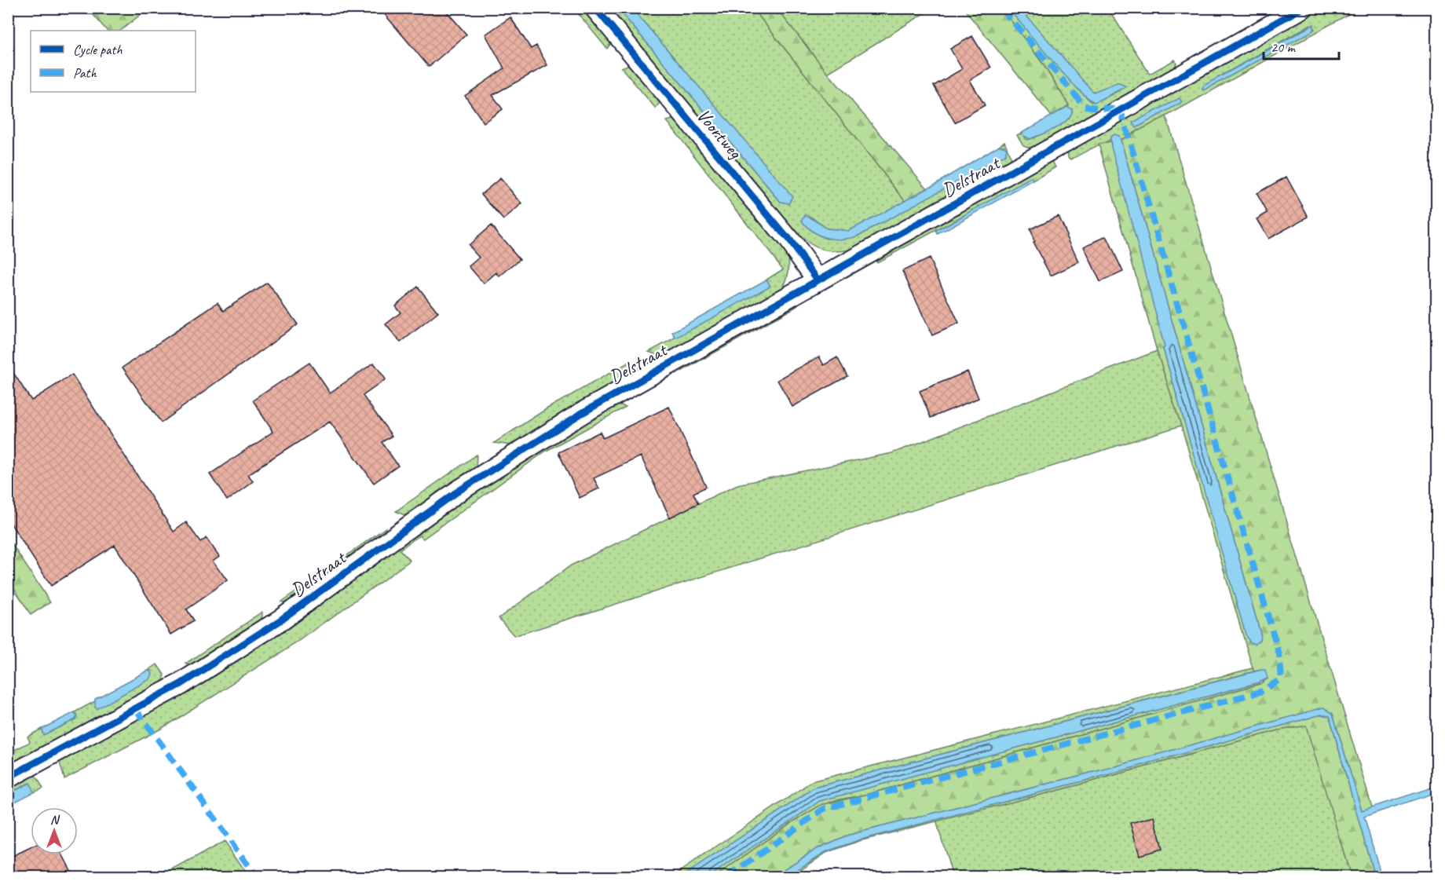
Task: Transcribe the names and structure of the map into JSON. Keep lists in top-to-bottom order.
{
  "streets": {
    "street": ["Voortweg", "Delstraat"]
  },
  "crossings": [
    ["Voortweg", "Delstraat"]
  ],
  "legend": ["Cycle path", "Path"],
  "scale_bar": "20 m",
  "north": "top"
}
